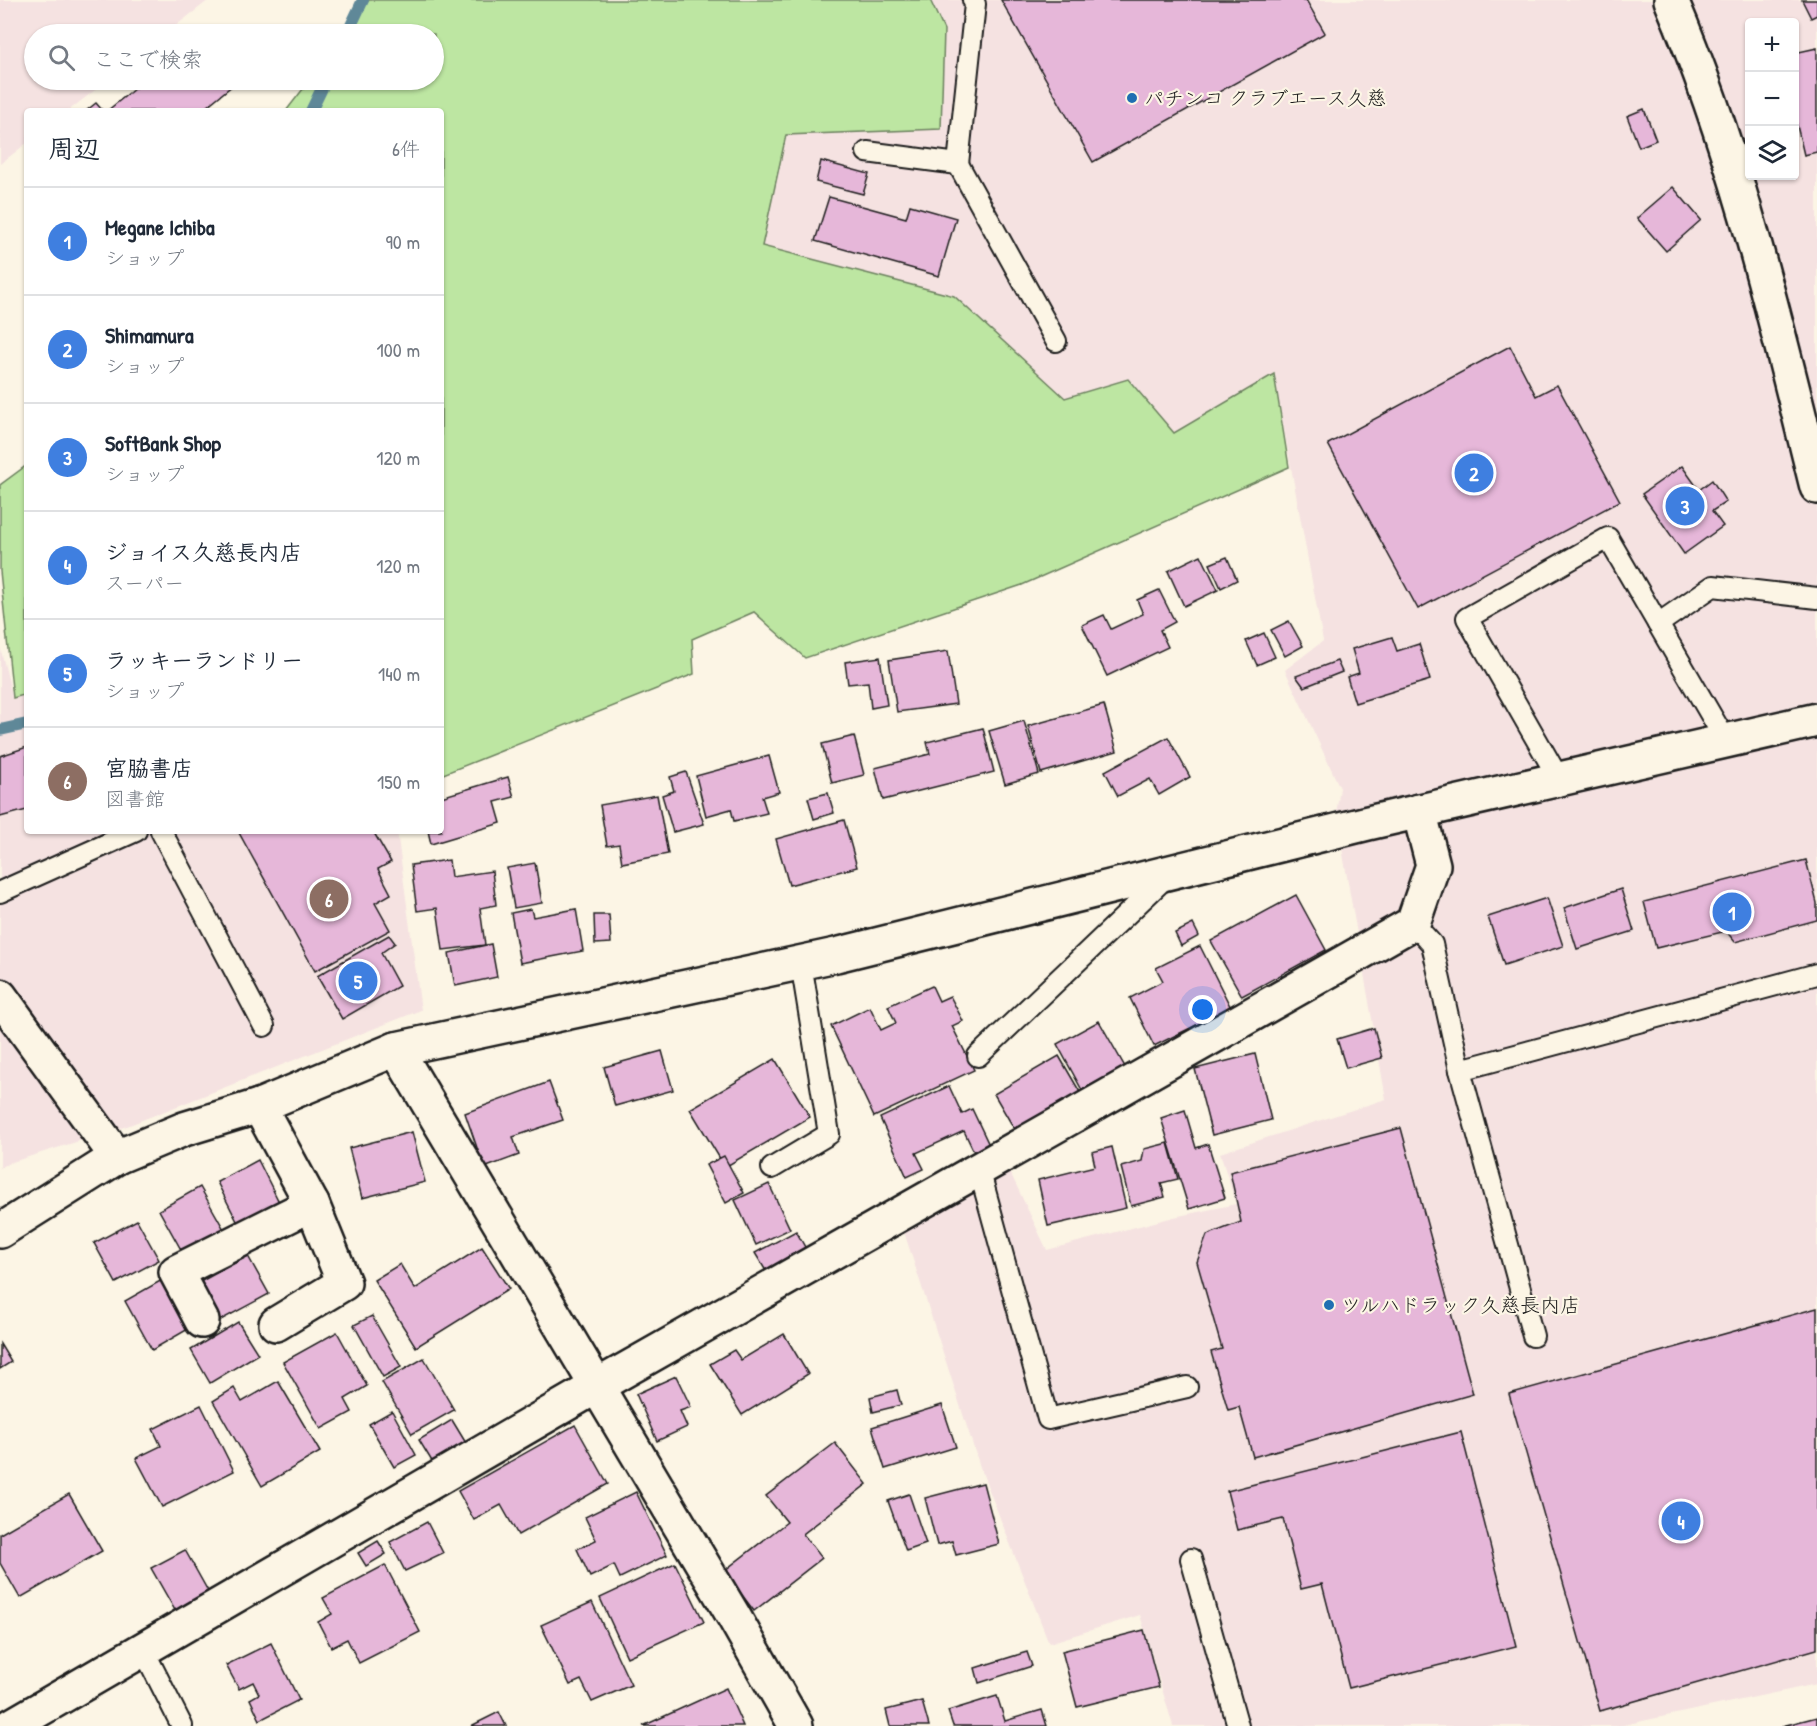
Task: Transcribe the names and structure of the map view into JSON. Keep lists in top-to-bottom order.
{
  "places": ["パチンコ クラブエース久慈", "ツルハドラック久慈長内店"],
  "page": {
    "map_buttons": ["+", "−"],
    "search": "ここで検索",
    "heading": ["周辺", "6件"],
    "list": [
      {
        "mark": "1",
        "name": "Megane Ichiba",
        "note": "ショップ",
        "value": "90 m"
      },
      {
        "mark": "2",
        "name": "Shimamura",
        "note": "ショップ",
        "value": "100 m"
      },
      {
        "mark": "3",
        "name": "SoftBank Shop",
        "note": "ショップ",
        "value": "120 m"
      },
      {
        "mark": "4",
        "name": "ジョイス久慈長内店",
        "note": "スーパー",
        "value": "120 m"
      },
      {
        "mark": "5",
        "name": "ラッキーランドリー",
        "note": "ショップ",
        "value": "140 m"
      },
      {
        "mark": "6",
        "name": "宮脇書店",
        "note": "図書館",
        "value": "150 m"
      }
    ],
    "pins": [
      "2",
      "3",
      "6",
      "1",
      "5",
      "4"
    ]
  }
}
